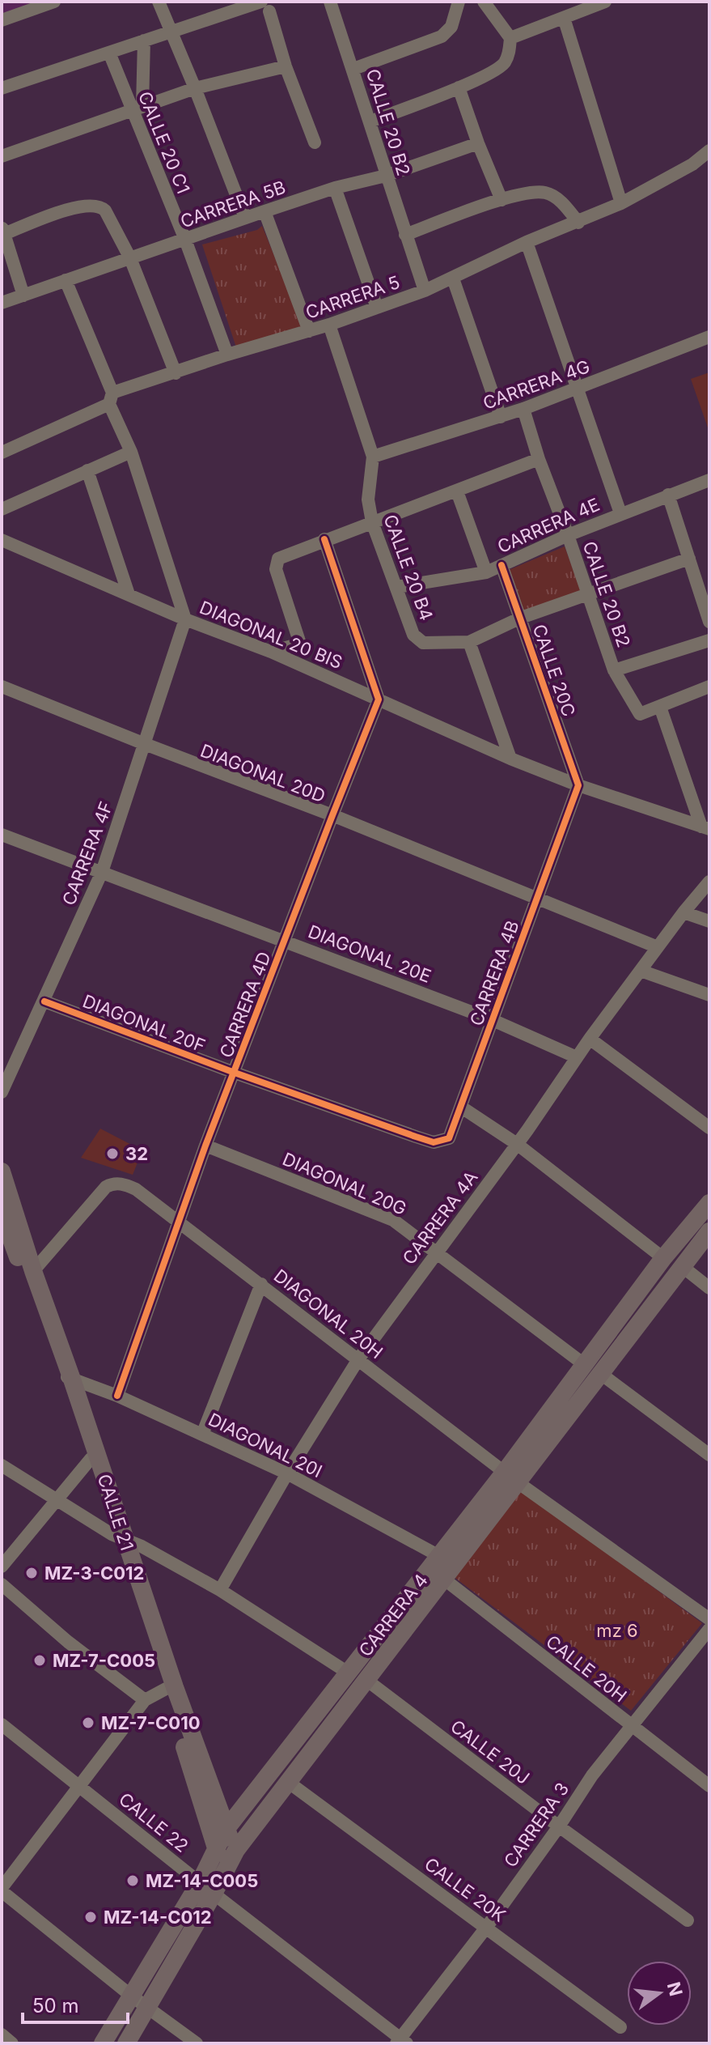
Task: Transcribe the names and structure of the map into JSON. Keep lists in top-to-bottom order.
{
  "streets": {
    "main road": ["CALLE 21", "CARRERA 4"],
    "street": [
      "CALLE 20 B2",
      "CALLE 20 C1",
      "CARRERA 5B",
      "CARRERA 5",
      "CARRERA 4G",
      "CARRERA 4E",
      "CALLE 20 B4",
      "DIAGONAL 20 BIS",
      "CALLE 20C",
      "DIAGONAL 20D",
      "CARRERA 4F",
      "DIAGONAL 20E",
      "CARRERA 4B",
      "CARRERA 4D",
      "DIAGONAL 20F",
      "DIAGONAL 20G",
      "CARRERA 4A",
      "DIAGONAL 20H",
      "DIAGONAL 20I",
      "CALLE 20H",
      "CALLE 20J",
      "CALLE 22",
      "CARRERA 3",
      "CALLE 20K"
    ]
  },
  "crossings": [
    ["CALLE 20 B2", "CARRERA 5B"],
    ["CALLE 20 B2", "CARRERA 5"],
    ["CALLE 20 B2", "CARRERA 4G"],
    ["CALLE 20 B2", "CARRERA 4E"],
    ["CALLE 20 C1", "CARRERA 5B"],
    ["CALLE 20 C1", "CARRERA 5"],
    ["CARRERA 5", "CALLE 20 B4"],
    ["CARRERA 4G", "CALLE 20 B4"],
    ["CARRERA 4E", "CALLE 20 B4"],
    ["CARRERA 4E", "CALLE 20C"],
    ["DIAGONAL 20 BIS", "CALLE 20C"],
    ["DIAGONAL 20 BIS", "CARRERA 4F"],
    ["DIAGONAL 20 BIS", "CARRERA 4B"],
    ["DIAGONAL 20 BIS", "CARRERA 4D"],
    ["CALLE 20C", "CARRERA 4B"],
    ["DIAGONAL 20D", "CARRERA 4F"],
    ["DIAGONAL 20D", "CARRERA 4B"],
    ["DIAGONAL 20D", "CARRERA 4D"],
    ["DIAGONAL 20D", "CARRERA 4A"],
    ["CARRERA 4F", "DIAGONAL 20E"],
    ["CARRERA 4F", "DIAGONAL 20F"],
    ["DIAGONAL 20E", "CARRERA 4B"],
    ["DIAGONAL 20E", "CARRERA 4D"],
    ["DIAGONAL 20E", "CARRERA 4A"],
    ["CARRERA 4B", "DIAGONAL 20F"],
    ["CARRERA 4D", "DIAGONAL 20F"],
    ["CARRERA 4D", "DIAGONAL 20G"],
    ["CARRERA 4D", "DIAGONAL 20H"],
    ["CARRERA 4D", "DIAGONAL 20I"],
    ["DIAGONAL 20G", "CARRERA 4A"],
    ["DIAGONAL 20G", "CARRERA 4"],
    ["CARRERA 4A", "DIAGONAL 20H"],
    ["CARRERA 4A", "DIAGONAL 20I"],
    ["DIAGONAL 20H", "CALLE 21"],
    ["DIAGONAL 20H", "CARRERA 4"],
    ["DIAGONAL 20I", "CALLE 21"],
    ["DIAGONAL 20I", "CARRERA 4"],
    ["CALLE 21", "CARRERA 4"],
    ["CARRERA 4", "CALLE 20H"],
    ["CARRERA 4", "CALLE 20J"],
    ["CARRERA 4", "CALLE 22"],
    ["CARRERA 4", "CALLE 20K"],
    ["CALLE 20H", "CARRERA 3"],
    ["CALLE 20J", "CARRERA 3"],
    ["CALLE 22", "CARRERA 3"],
    ["CARRERA 3", "CALLE 20K"]
  ],
  "parks": ["mz 6"],
  "places": [
    "32",
    "MZ-3-C012",
    "MZ-7-C005",
    "MZ-7-C010",
    "MZ-14-C005",
    "MZ-14-C012"
  ],
  "scale_bar": "50 m",
  "north": "right"
}
